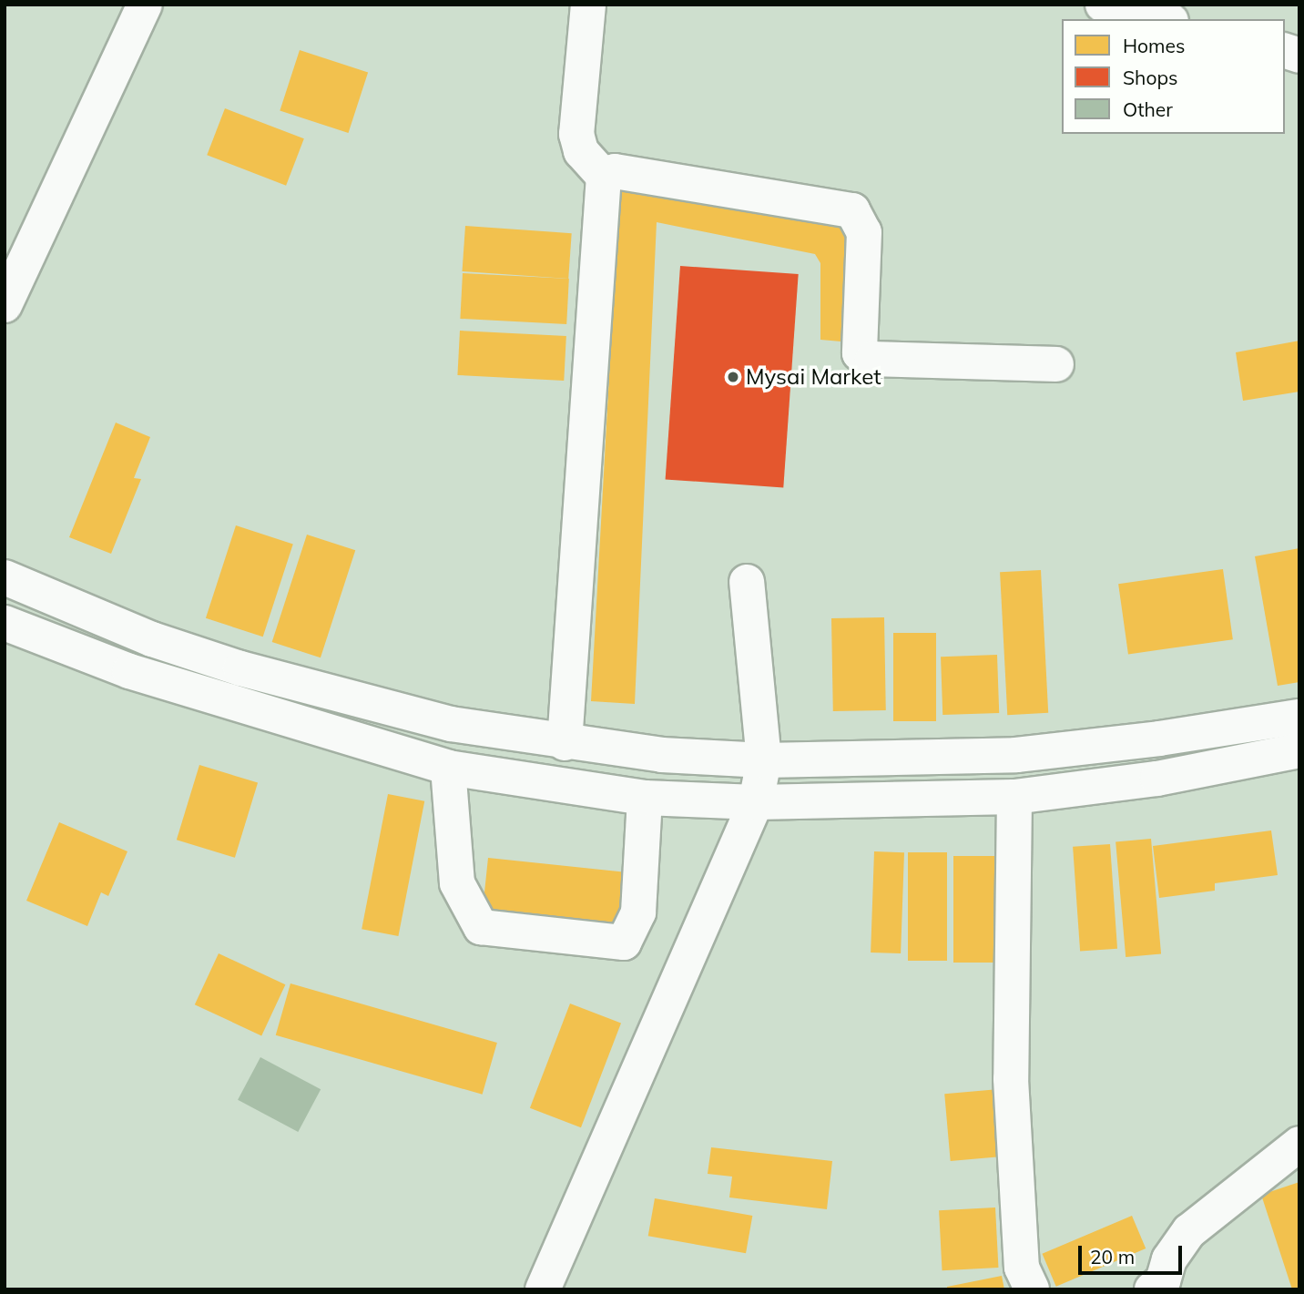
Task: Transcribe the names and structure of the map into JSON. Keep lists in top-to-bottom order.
{
  "places": ["Mysai Market"],
  "legend": ["Homes", "Shops", "Other"],
  "scale_bar": "20 m"
}
